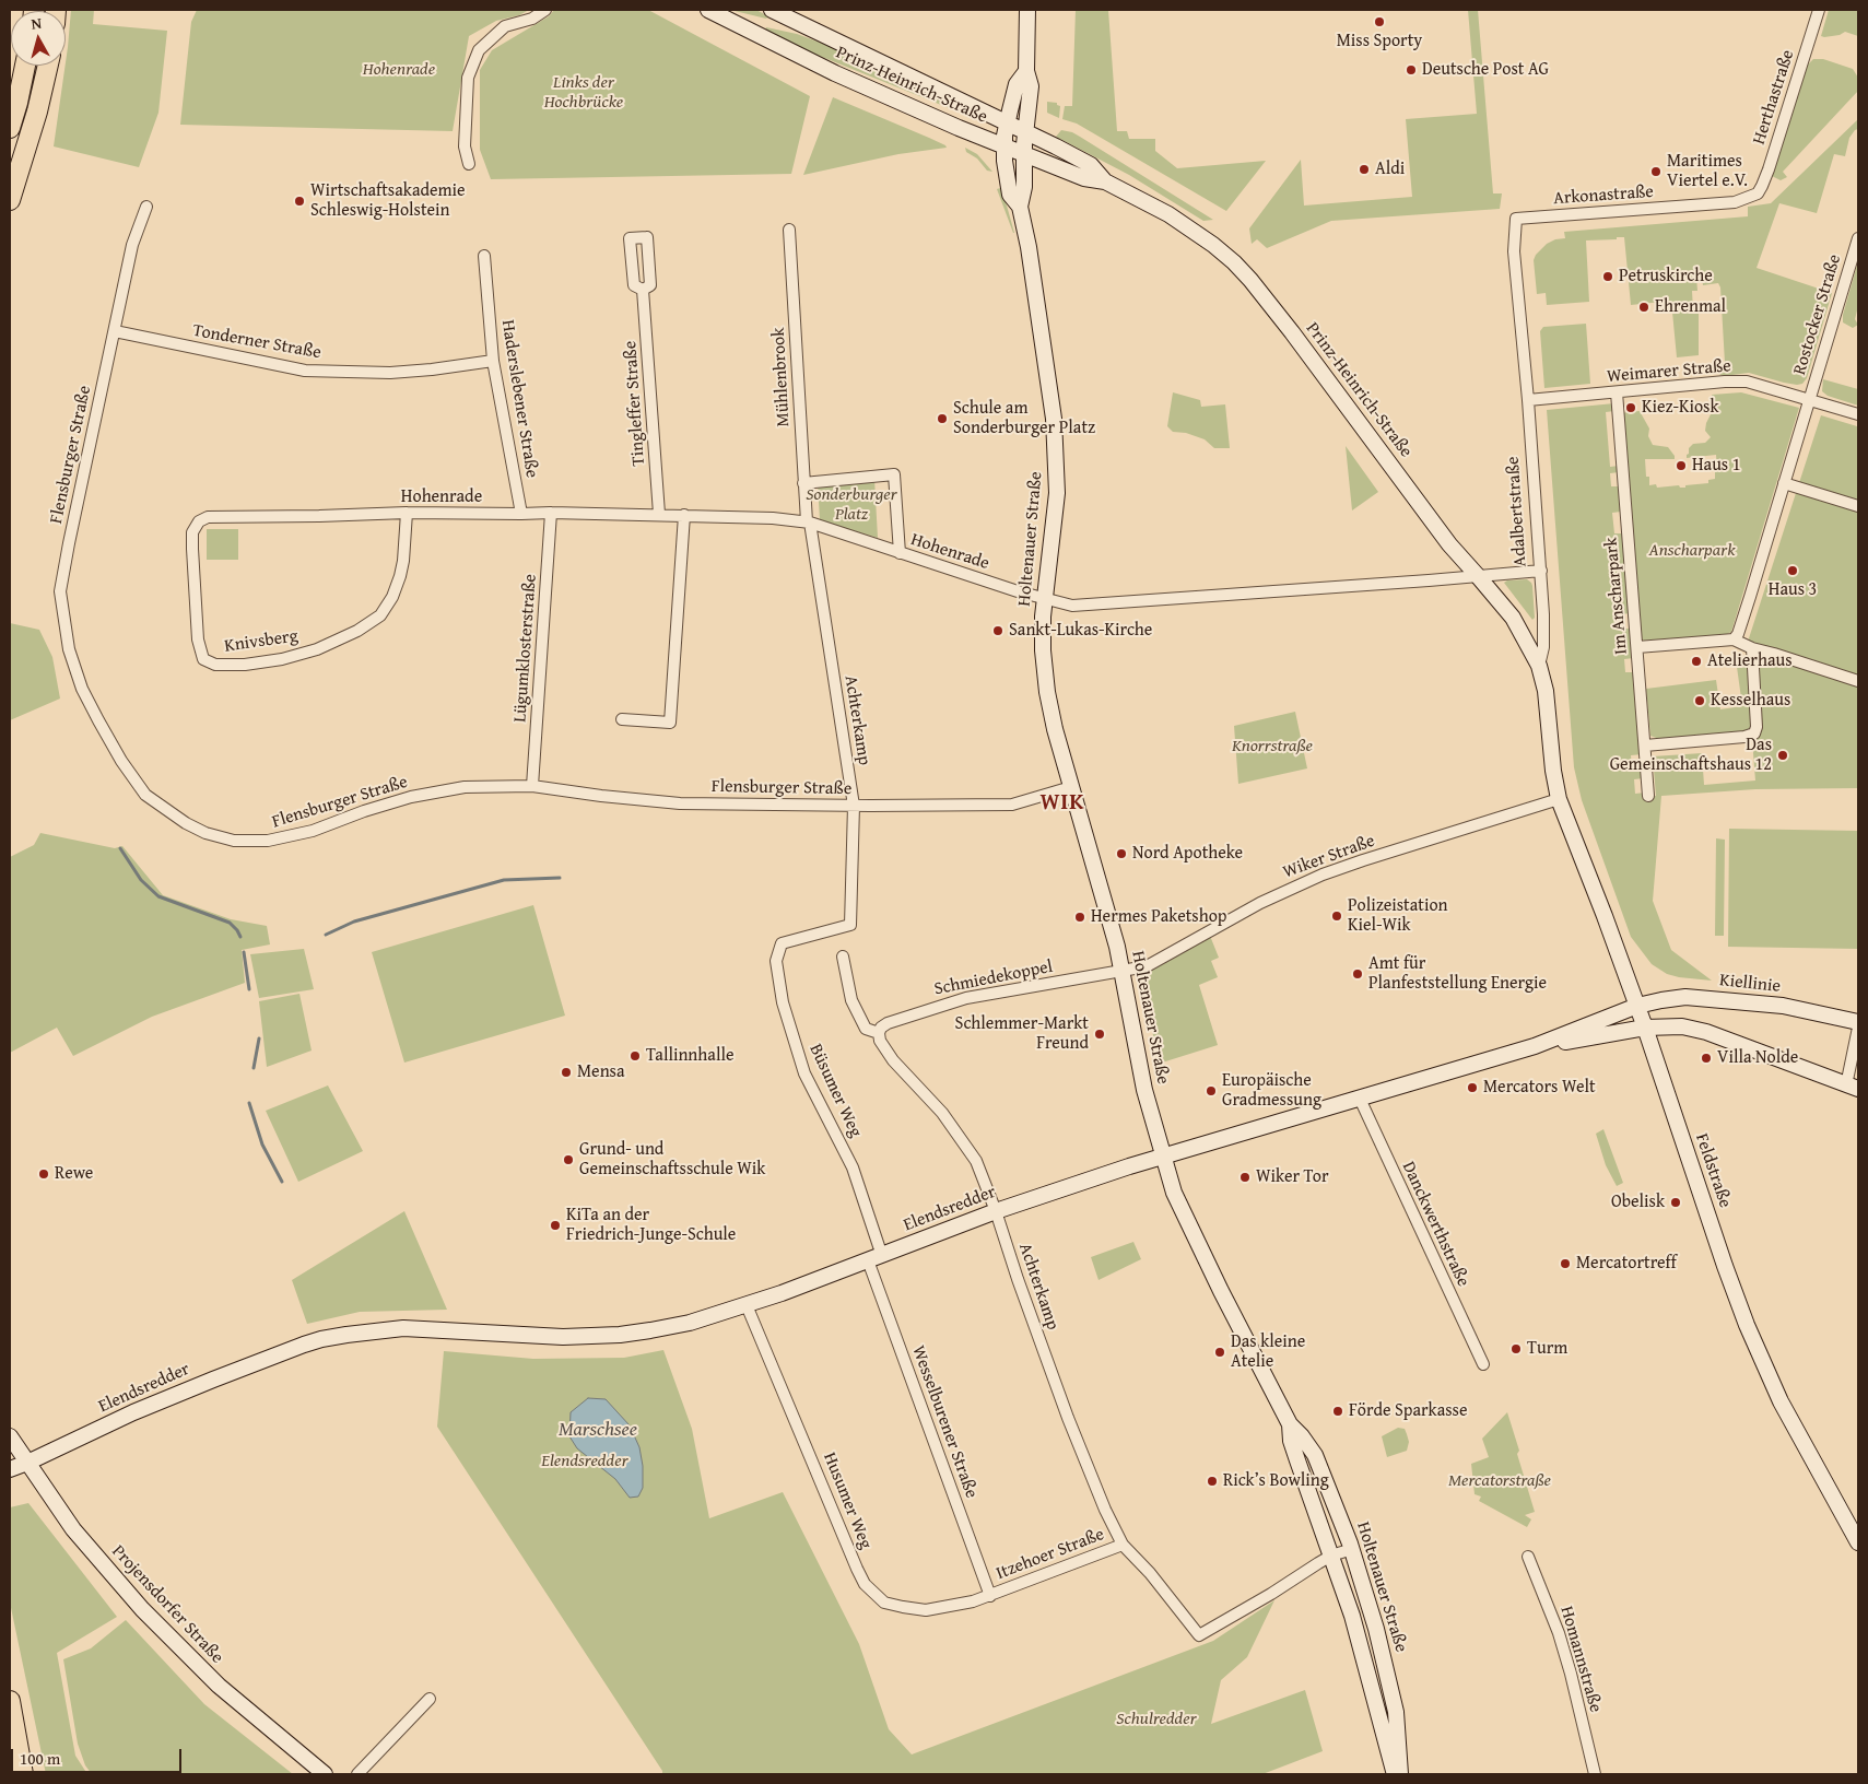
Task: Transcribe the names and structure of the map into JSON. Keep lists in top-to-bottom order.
{
  "streets": {
    "street": [
      "Prinz-Heinrich-Straße",
      "Herthastraße",
      "Arkonastraße",
      "Rostocker Straße",
      "Tonderner Straße",
      "Weimarer Straße",
      "Mühlenbrook",
      "Haderslebener Straße",
      "Tingleffer Straße",
      "Flensburger Straße",
      "Hohenrade",
      "Adalbertstraße",
      "Holtenauer Straße",
      "Im Anscharpark",
      "Knivsberg",
      "Lügumklosterstraße",
      "Achterkamp",
      "Wiker Straße",
      "Schmiedekoppel",
      "Kiellinie",
      "Büsumer Weg",
      "Feldstraße",
      "Elendsredder",
      "Danckwerthstraße",
      "Wesselburener Straße",
      "Husumer Weg",
      "Itzehoer Straße",
      "Projensdorfer Straße",
      "Homannstraße"
    ]
  },
  "crossings": [
    ["Prinz-Heinrich-Straße", "Adalbertstraße"],
    ["Prinz-Heinrich-Straße", "Holtenauer Straße"],
    ["Herthastraße", "Arkonastraße"],
    ["Arkonastraße", "Adalbertstraße"],
    ["Rostocker Straße", "Weimarer Straße"],
    ["Tonderner Straße", "Haderslebener Straße"],
    ["Tonderner Straße", "Flensburger Straße"],
    ["Weimarer Straße", "Adalbertstraße"],
    ["Weimarer Straße", "Im Anscharpark"],
    ["Mühlenbrook", "Hohenrade"],
    ["Mühlenbrook", "Achterkamp"],
    ["Haderslebener Straße", "Hohenrade"],
    ["Tingleffer Straße", "Hohenrade"],
    ["Flensburger Straße", "Holtenauer Straße"],
    ["Flensburger Straße", "Lügumklosterstraße"],
    ["Flensburger Straße", "Achterkamp"],
    ["Hohenrade", "Holtenauer Straße"],
    ["Hohenrade", "Knivsberg"],
    ["Hohenrade", "Lügumklosterstraße"],
    ["Hohenrade", "Achterkamp"],
    ["Adalbertstraße", "Wiker Straße"],
    ["Adalbertstraße", "Feldstraße"],
    ["Holtenauer Straße", "Achterkamp"],
    ["Holtenauer Straße", "Wiker Straße"],
    ["Holtenauer Straße", "Schmiedekoppel"],
    ["Holtenauer Straße", "Elendsredder"],
    ["Achterkamp", "Schmiedekoppel"],
    ["Achterkamp", "Büsumer Weg"],
    ["Achterkamp", "Elendsredder"],
    ["Achterkamp", "Itzehoer Straße"],
    ["Wiker Straße", "Schmiedekoppel"],
    ["Wiker Straße", "Feldstraße"],
    ["Kiellinie", "Feldstraße"],
    ["Büsumer Weg", "Elendsredder"],
    ["Büsumer Weg", "Wesselburener Straße"],
    ["Elendsredder", "Wesselburener Straße"],
    ["Elendsredder", "Husumer Weg"],
    ["Elendsredder", "Projensdorfer Straße"],
    ["Wesselburener Straße", "Husumer Weg"],
    ["Wesselburener Straße", "Itzehoer Straße"],
    ["Husumer Weg", "Itzehoer Straße"]
  ],
  "districts": ["WIK"],
  "water": ["Marschsee"],
  "parks": [
    "Hohenrade",
    "Links der Hochbrücke",
    "Sonderburger Platz",
    "Anscharpark",
    "Knorrstraße",
    "Elendsredder",
    "Mercatorstraße",
    "Schulredder"
  ],
  "places": [
    "Miss Sporty",
    "Deutsche Post AG",
    "Aldi",
    "Maritimes Viertel e.V.",
    "Wirtschaftsakademie Schleswig-Holstein",
    "Petruskirche",
    "Ehrenmal",
    "Kiez-Kiosk",
    "Schule am Sonderburger Platz",
    "Haus 1",
    "Haus 3",
    "Sankt-Lukas-Kirche",
    "Atelierhaus",
    "Kesselhaus",
    "Das Gemeinschaftshaus 12",
    "Nord Apotheke",
    "Polizeistation Kiel-Wik",
    "Hermes Paketshop",
    "Amt für Planfeststellung Energie",
    "Schlemmer-Markt Freund",
    "Tallinnhalle",
    "Villa Nolde",
    "Mensa",
    "Mercators Welt",
    "Europäische Gradmessung",
    "Grund- und Gemeinschaftsschule Wik",
    "Rewe",
    "Wiker Tor",
    "Obelisk",
    "KiTa an der Friedrich-Junge-Schule",
    "Mercatortreff",
    "Turm",
    "Das kleine Atelie",
    "Förde Sparkasse",
    "Rick’s Bowling"
  ],
  "scale_bar": "100 m",
  "north": "top"
}
